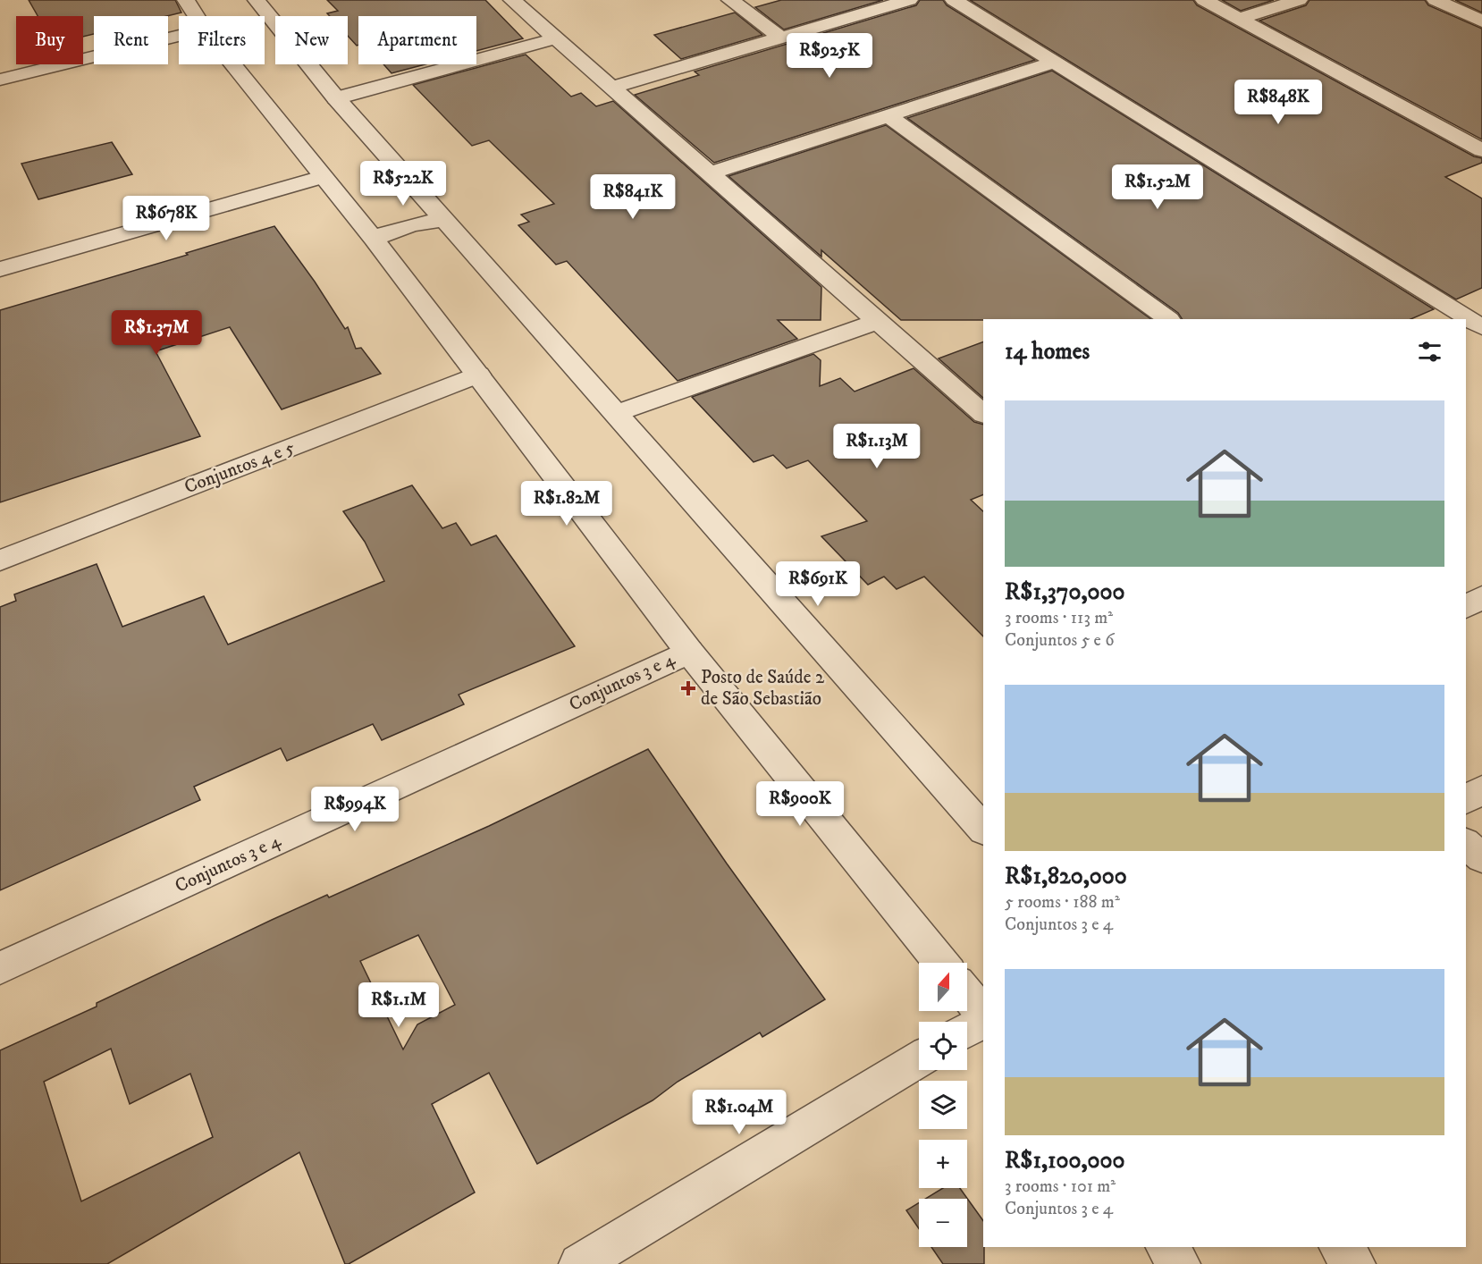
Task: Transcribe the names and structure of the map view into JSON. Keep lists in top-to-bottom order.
{
  "streets": {
    "street": ["Conjuntos 4 e 5", "Conjuntos 3 e 4"]
  },
  "places": {
    "health": ["Posto de Saúde 2 de São Sebastião"]
  },
  "north": "top",
  "page": {
    "chip": [
      "Buy",
      "Rent",
      "Filters",
      "New",
      "Apartment"
    ],
    "price": [
      "R$925K",
      "R$848K",
      "R$522K",
      "R$1.52M",
      "R$841K",
      "R$678K",
      "R$1.37M",
      "R$1.13M",
      "R$1.82M",
      "R$691K",
      "R$900K",
      "R$994K",
      "R$1.1M",
      "R$1.04M"
    ],
    "heading": "14 homes",
    "list": [
      {
        "name": "R$1,370,000",
        "note": "3 rooms · 113 m² · Conjuntos 5 e 6"
      },
      {
        "name": "R$1,820,000",
        "note": "5 rooms · 188 m² · Conjuntos 3 e 4"
      },
      {
        "name": "R$1,100,000",
        "note": "3 rooms · 101 m² · Conjuntos 3 e 4"
      }
    ],
    "map_buttons": ["+", "−"]
  }
}
